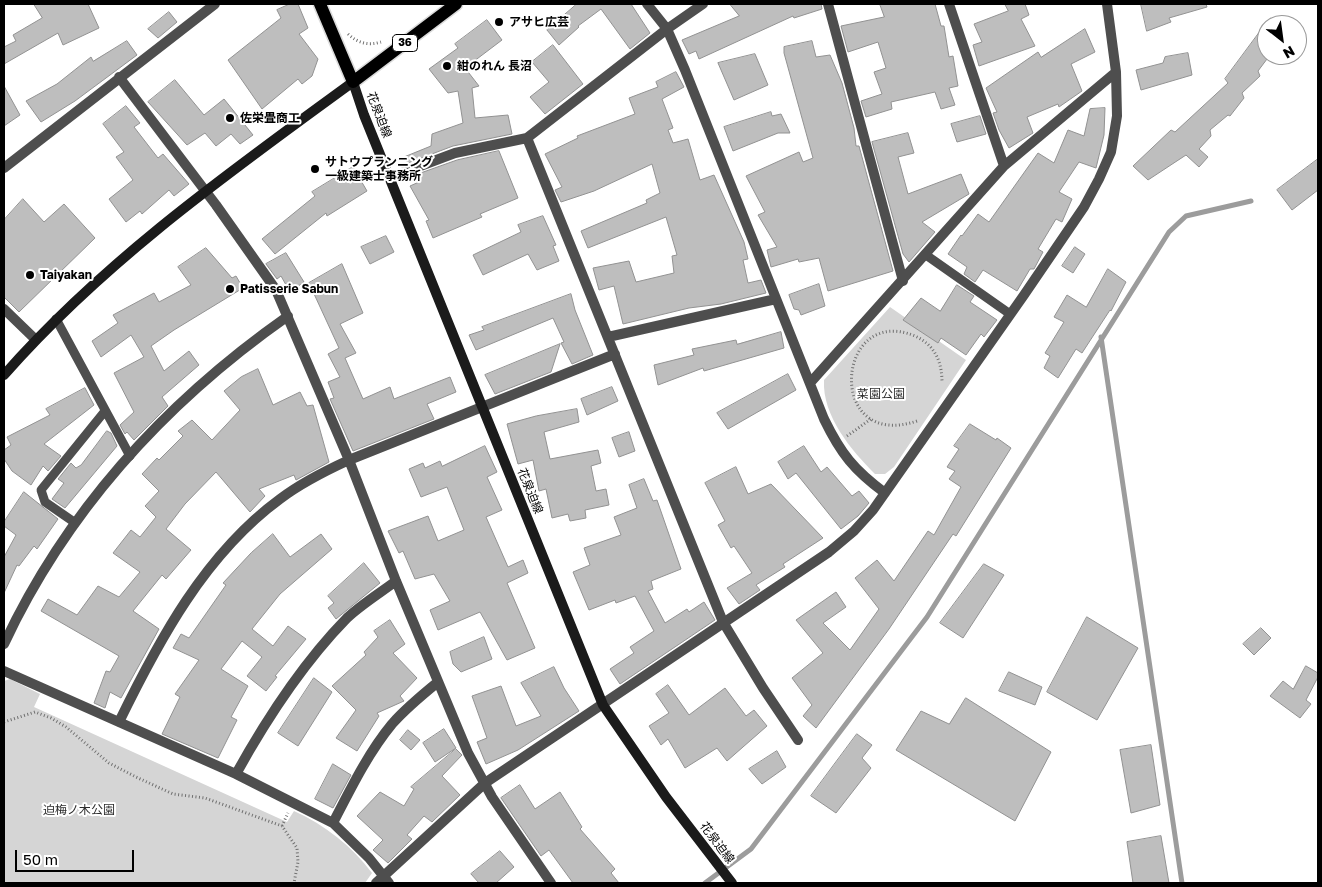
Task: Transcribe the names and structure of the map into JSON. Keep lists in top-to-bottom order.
{
  "streets": {
    "main road": ["36", "花泉迫線"]
  },
  "crossings": [
    ["36", "花泉迫線"]
  ],
  "parks": ["菜園公園", "迫梅ノ木公園"],
  "places": [
    "アサヒ広芸",
    "紺のれん 長沼",
    "佐栄畳商工",
    "サトウプランニング 一級建築士事務所",
    "Taiyakan",
    "Patisserie Sabun"
  ],
  "scale_bar": "50 m",
  "north": "bottom right"
}
